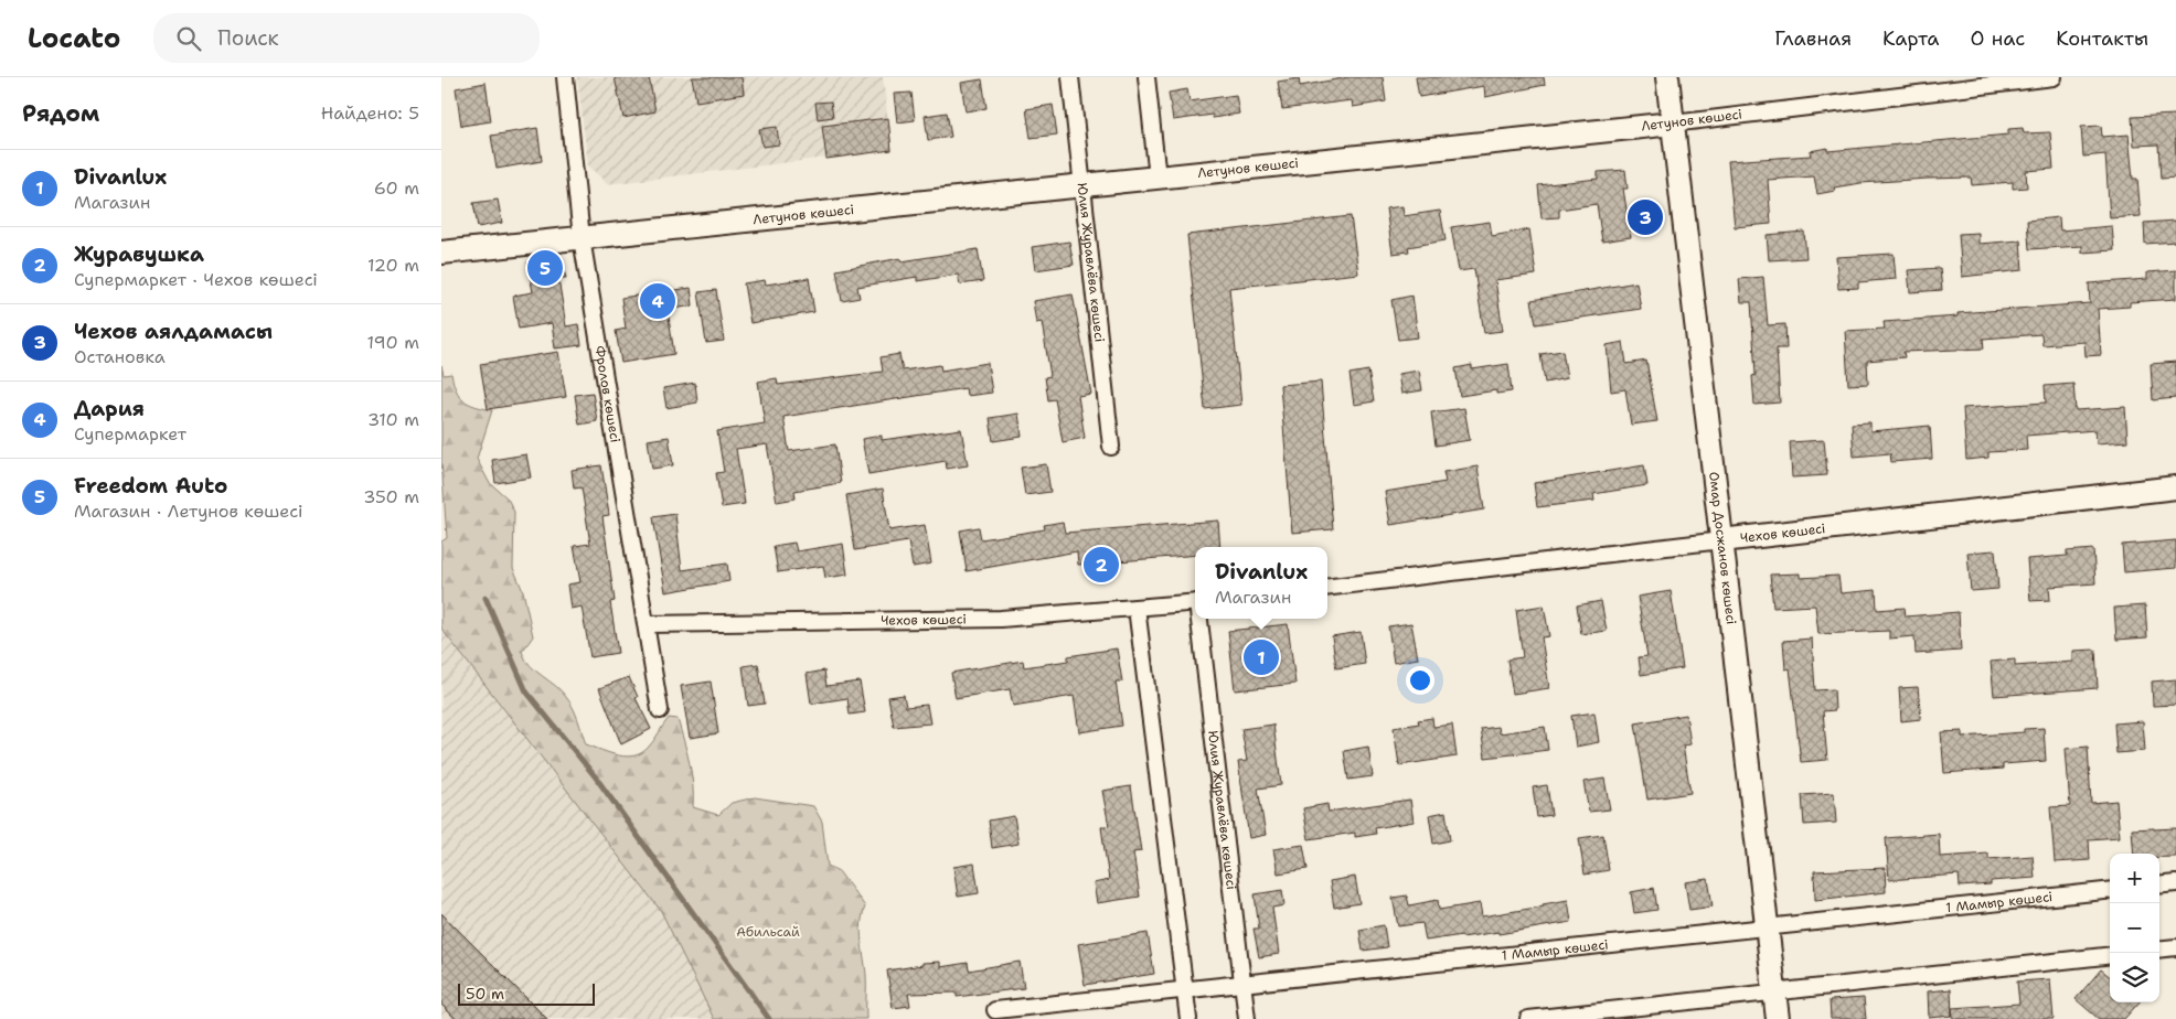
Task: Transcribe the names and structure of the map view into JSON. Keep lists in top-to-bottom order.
{
  "streets": {
    "street": [
      "Летунов көшесі",
      "Юлия Журавлёва көшесі",
      "Фролов көшесі",
      "Чехов көшесі",
      "Омар Досжанов көшесі",
      "1 Мамыр көшесі"
    ]
  },
  "crossings": [
    ["Летунов көшесі", "Юлия Журавлёва көшесі"],
    ["Летунов көшесі", "Фролов көшесі"],
    ["Летунов көшесі", "Омар Досжанов көшесі"],
    ["Юлия Журавлёва көшесі", "1 Мамыр көшесі"],
    ["Фролов көшесі", "Чехов көшесі"],
    ["Чехов көшесі", "Омар Досжанов көшесі"],
    ["Омар Досжанов көшесі", "1 Мамыр көшесі"]
  ],
  "parks": ["Абильсай"],
  "scale_bar": "50 m",
  "page": {
    "header": "Locato",
    "search": "Поиск",
    "nav": [
      "Главная",
      "Карта",
      "О нас",
      "Контакты"
    ],
    "heading": ["Рядом", "Найдено: 5"],
    "list": [
      {
        "mark": "1",
        "name": "Divanlux",
        "note": "Магазин",
        "value": "60 m"
      },
      {
        "mark": "2",
        "name": "Журавушка",
        "note": "Супермаркет · Чехов көшесі",
        "value": "120 m"
      },
      {
        "mark": "3",
        "name": "Чехов аялдамасы",
        "note": "Остановка",
        "value": "190 m"
      },
      {
        "mark": "4",
        "name": "Дария",
        "note": "Супермаркет",
        "value": "310 m"
      },
      {
        "mark": "5",
        "name": "Freedom Auto",
        "note": "Магазин · Летунов көшесі",
        "value": "350 m"
      }
    ],
    "pins": [
      "3",
      "5",
      "4",
      "2",
      "1"
    ],
    "popup": ["Divanlux", "Магазин"],
    "map_buttons": ["+", "−"],
    "scale": "50 m"
  }
}
